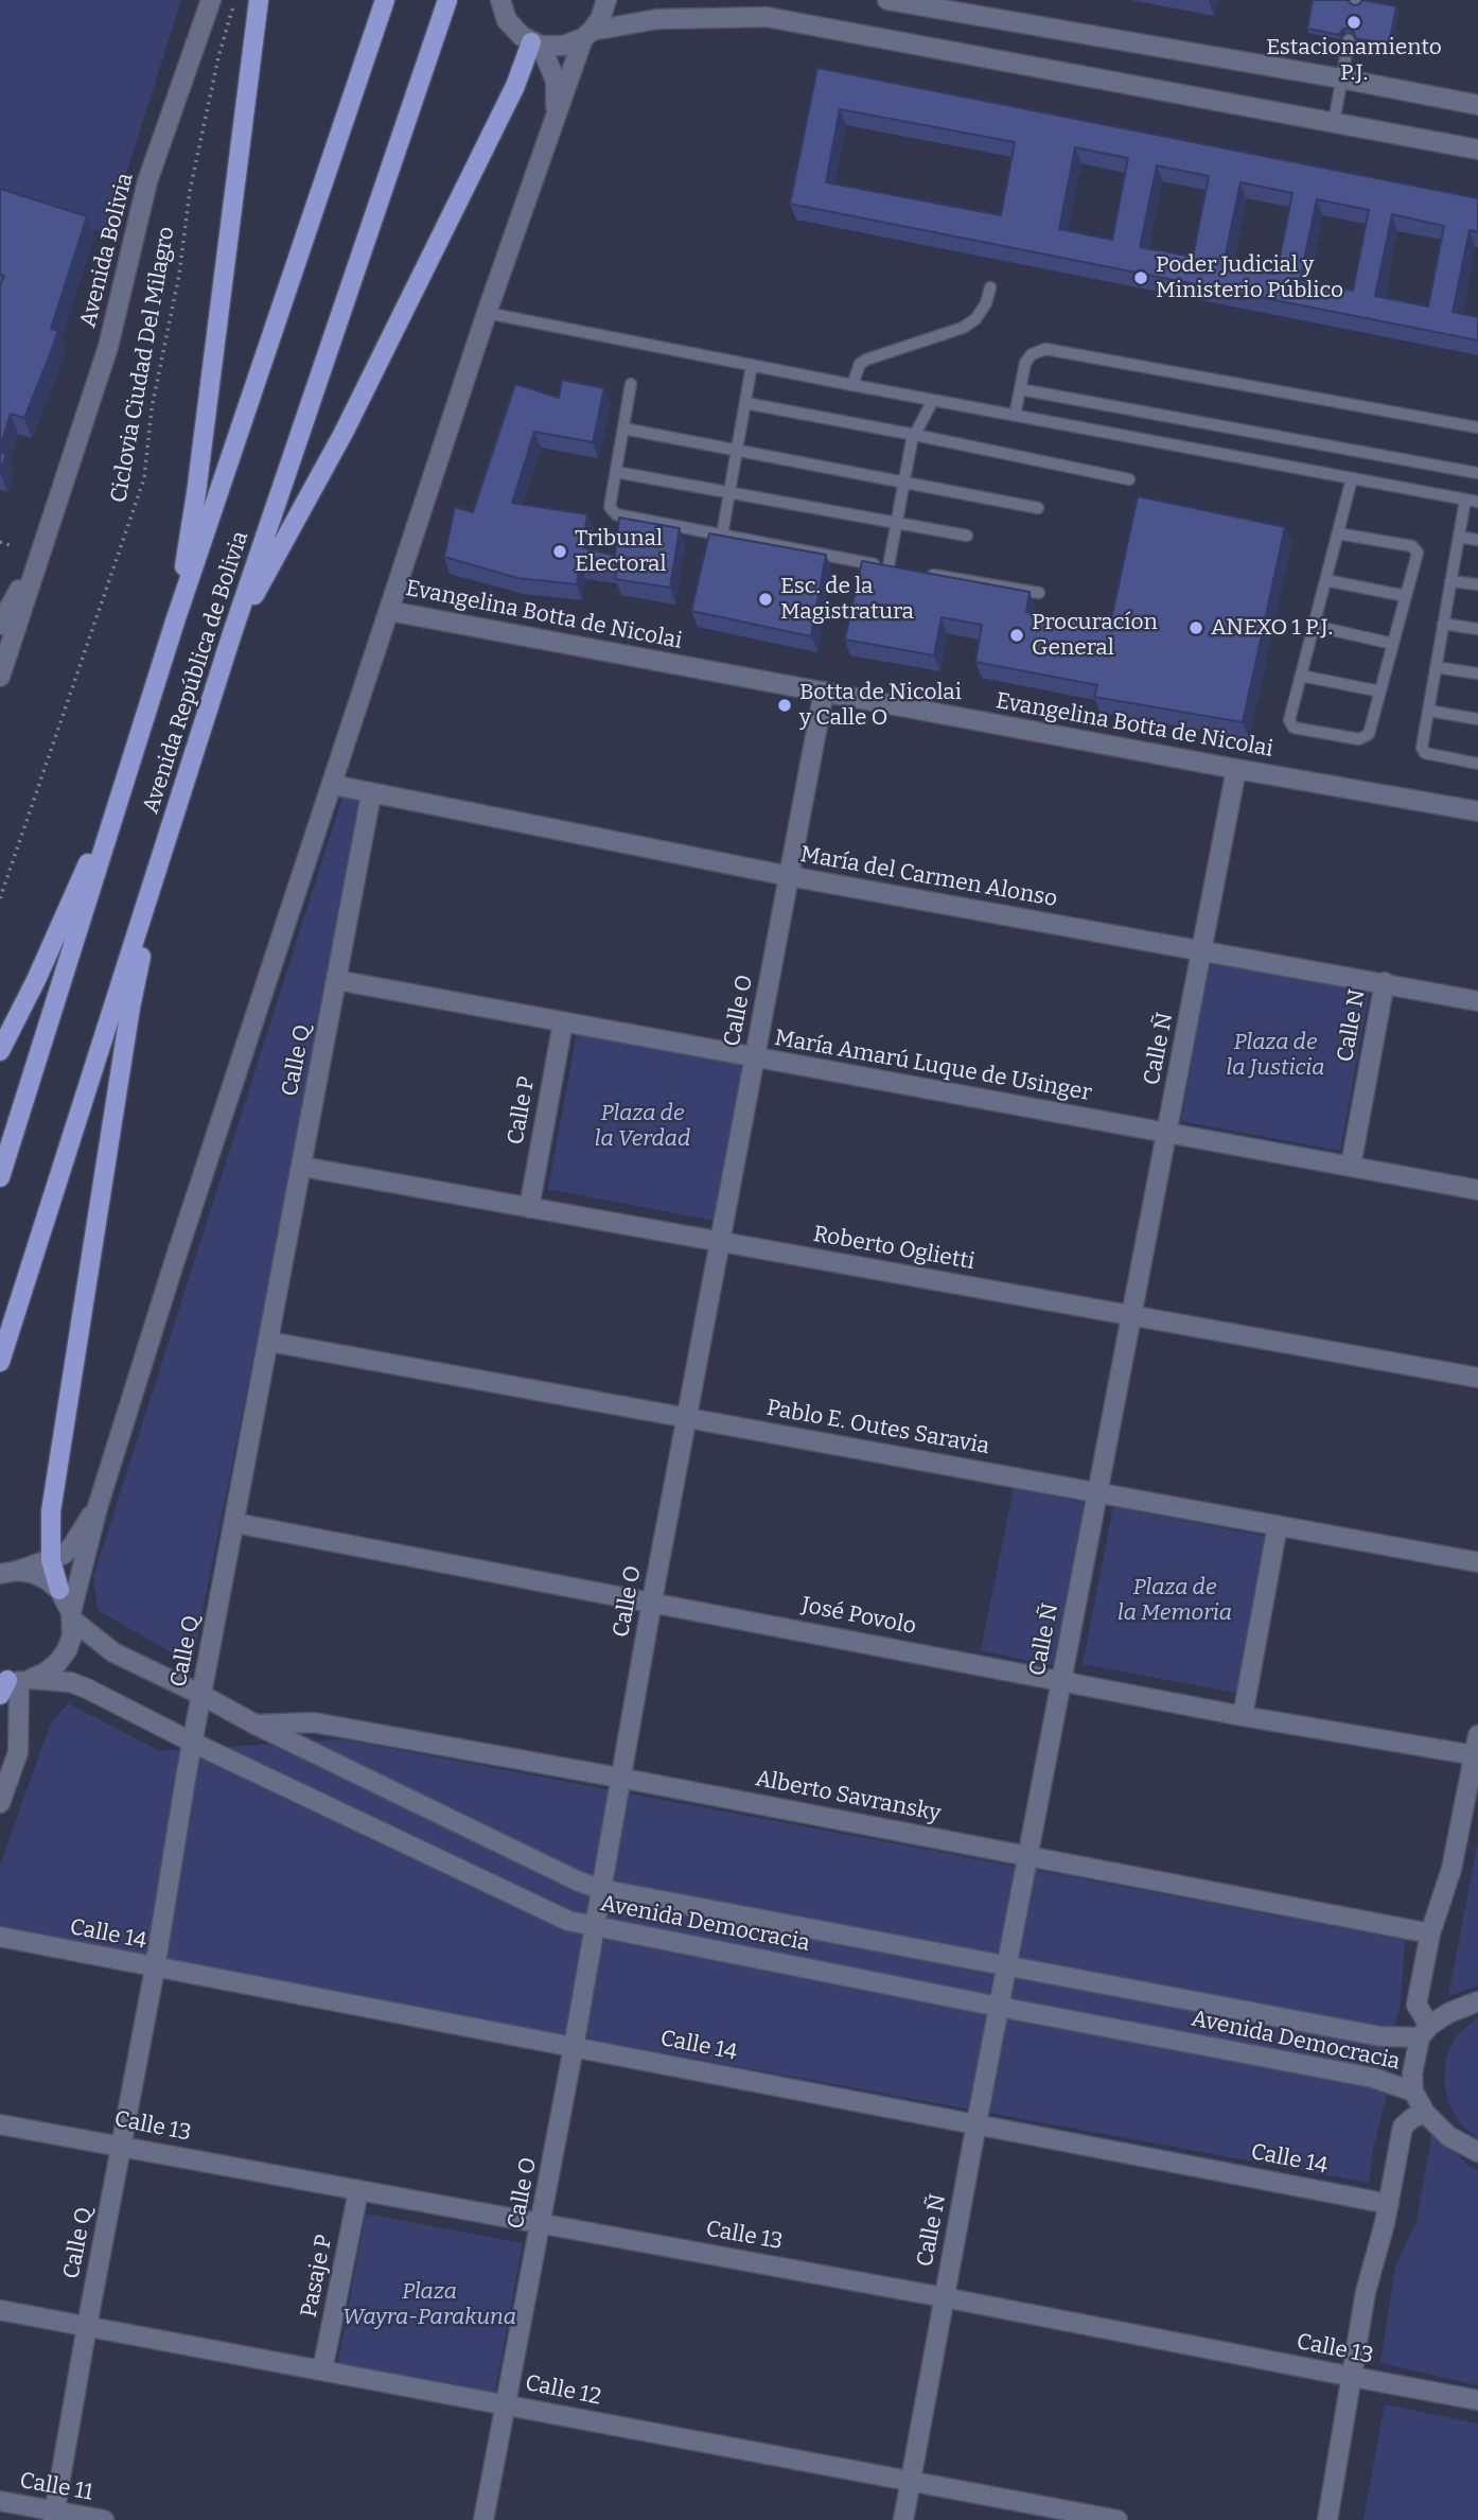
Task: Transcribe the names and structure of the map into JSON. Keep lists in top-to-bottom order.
{
  "streets": {
    "main road": ["Avenida República de Bolivia"],
    "street": [
      "Avenida Bolivia",
      "Evangelina Botta de Nicolai",
      "María del Carmen Alonso",
      "Calle O",
      "Calle N",
      "Calle Ñ",
      "Calle Q",
      "María Amarú Luque de Usinger",
      "Calle P",
      "Roberto Oglietti",
      "Pablo E. Outes Saravia",
      "José Povolo",
      "Alberto Savransky",
      "Avenida Democracia",
      "Calle 14",
      "Calle 13",
      "Pasaje P",
      "Calle 12",
      "Calle 11"
    ],
    "path": ["Ciclovia Ciudad Del Milagro"]
  },
  "crossings": [
    ["Avenida Bolivia", "Ciclovia Ciudad Del Milagro"],
    ["Evangelina Botta de Nicolai", "Calle O"],
    ["Evangelina Botta de Nicolai", "Calle Ñ"],
    ["María del Carmen Alonso", "Calle O"],
    ["María del Carmen Alonso", "Calle N"],
    ["María del Carmen Alonso", "Calle Ñ"],
    ["María del Carmen Alonso", "Calle Q"],
    ["Calle O", "María Amarú Luque de Usinger"],
    ["Calle O", "Roberto Oglietti"],
    ["Calle O", "Pablo E. Outes Saravia"],
    ["Calle O", "José Povolo"],
    ["Calle O", "Alberto Savransky"],
    ["Calle O", "Avenida Democracia"],
    ["Calle O", "Calle 14"],
    ["Calle O", "Calle 13"],
    ["Calle O", "Calle 12"],
    ["Calle N", "María Amarú Luque de Usinger"],
    ["Calle Ñ", "María Amarú Luque de Usinger"],
    ["Calle Ñ", "Roberto Oglietti"],
    ["Calle Ñ", "Pablo E. Outes Saravia"],
    ["Calle Ñ", "José Povolo"],
    ["Calle Ñ", "Alberto Savransky"],
    ["Calle Ñ", "Avenida Democracia"],
    ["Calle Ñ", "Calle 14"],
    ["Calle Ñ", "Calle 13"],
    ["Calle Ñ", "Calle 12"],
    ["Calle Q", "María Amarú Luque de Usinger"],
    ["Calle Q", "Roberto Oglietti"],
    ["Calle Q", "Pablo E. Outes Saravia"],
    ["Calle Q", "José Povolo"],
    ["Calle Q", "Avenida Democracia"],
    ["Calle Q", "Calle 14"],
    ["Calle Q", "Calle 13"],
    ["Calle Q", "Calle 12"],
    ["Calle Q", "Calle 11"],
    ["María Amarú Luque de Usinger", "Calle P"],
    ["Calle P", "Roberto Oglietti"],
    ["Alberto Savransky", "Avenida Democracia"],
    ["Calle 13", "Pasaje P"],
    ["Pasaje P", "Calle 12"]
  ],
  "parks": [
    "Plaza de la Justicia",
    "Plaza de la Verdad",
    "Plaza de la Memoria",
    "Plaza Wayra-Parakuna"
  ],
  "places": [
    "Estacionamiento P.J.",
    "Poder Judicial y Ministerio Público",
    "Tribunal Electoral",
    "Esc. de la Magistratura",
    "ANEXO 1 P.J.",
    "Procuracíon General",
    "Botta de Nicolai y Calle O"
  ]
}
